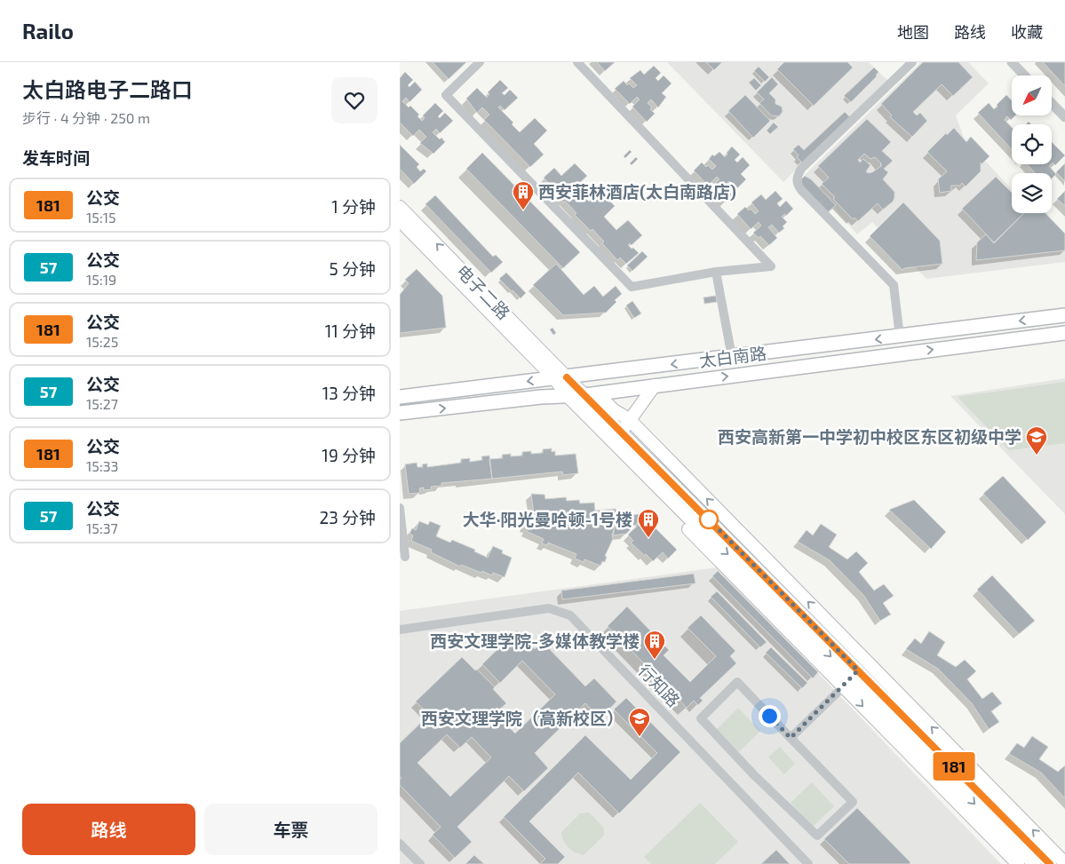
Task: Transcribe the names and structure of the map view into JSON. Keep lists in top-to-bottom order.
{
  "streets": {
    "main road": ["电子二路", "太白南路"],
    "street": ["行知路"]
  },
  "crossings": [
    ["电子二路", "太白南路"]
  ],
  "places": {
    "building": ["西安菲林酒店(太白南路店)", "大华·阳光曼哈顿-1号楼", "西安文理学院-多媒体教学楼"],
    "school or university": ["西安高新第一中学初中校区东区初级中学", "西安文理学院（高新校区）"]
  },
  "lines": ["bus line 181"],
  "north": "bottom left",
  "page": {
    "header": "Railo",
    "nav": ["地图", "路线", "收藏"],
    "heading": [
      ["太白路电子二路口", "步行 · 4 分钟 · 250 m"],
      "发车时间"
    ],
    "on_map": "181",
    "list": [
      {
        "mark": "181",
        "name": "公交",
        "note": "15:15",
        "value": "1 分钟"
      },
      {
        "mark": "57",
        "name": "公交",
        "note": "15:19",
        "value": "5 分钟"
      },
      {
        "mark": "181",
        "name": "公交",
        "note": "15:25",
        "value": "11 分钟"
      },
      {
        "mark": "57",
        "name": "公交",
        "note": "15:27",
        "value": "13 分钟"
      },
      {
        "mark": "181",
        "name": "公交",
        "note": "15:33",
        "value": "19 分钟"
      },
      {
        "mark": "57",
        "name": "公交",
        "note": "15:37",
        "value": "23 分钟"
      }
    ],
    "buttons": ["路线", "车票"]
  }
}
